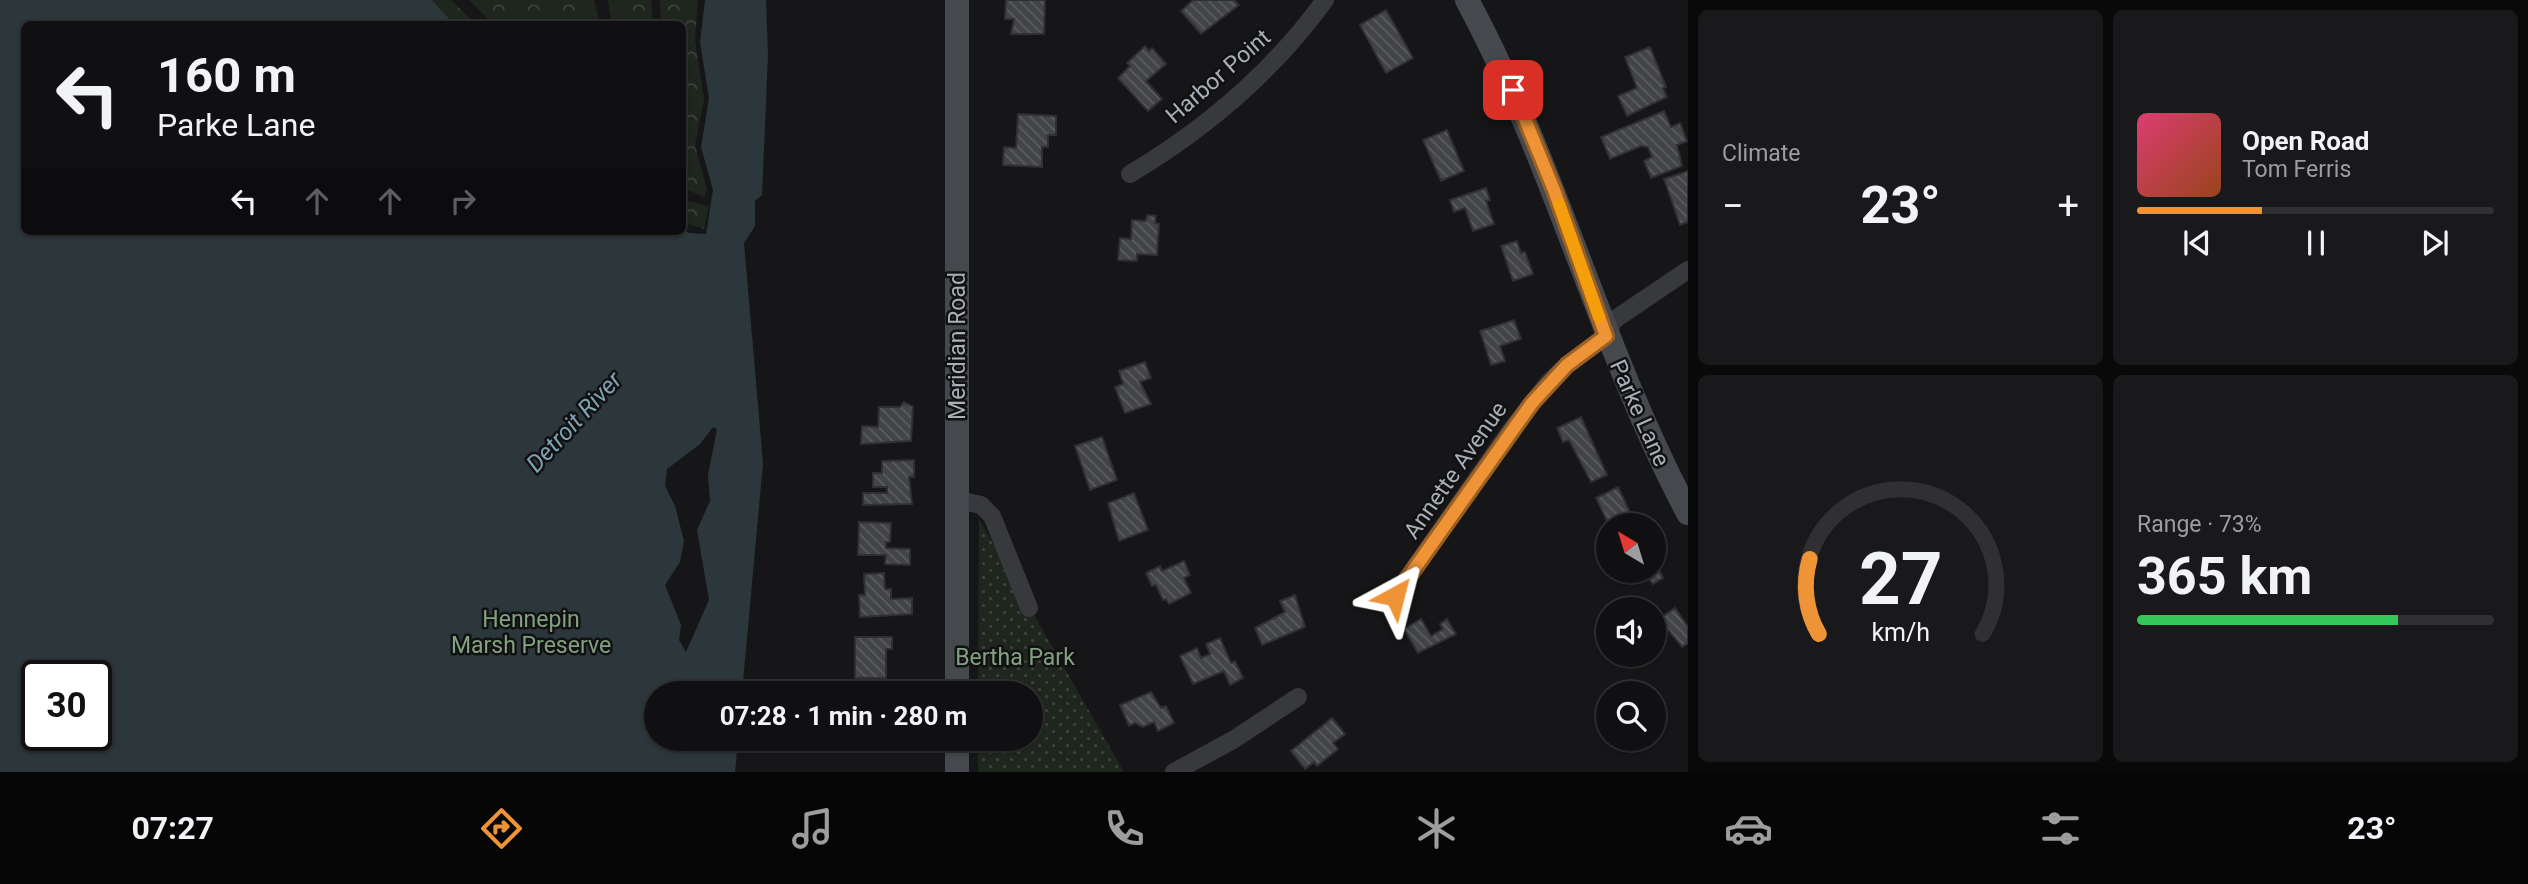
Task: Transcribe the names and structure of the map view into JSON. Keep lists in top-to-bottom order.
{
  "streets": {
    "street": [
      "Harbor Point",
      "Meridian Road",
      "Parke Lane",
      "Annette Avenue"
    ]
  },
  "crossings": [
    ["Parke Lane", "Annette Avenue"]
  ],
  "water": ["Detroit River"],
  "parks": ["Hennepin Marsh Preserve", "Bertha Park"],
  "north": "top left",
  "page": {
    "tile": [
      "Climate",
      ["Range · 73%", "365 km"]
    ],
    "turn": ["160 m", "Parke Lane"],
    "song": ["Open Road", "Tom Ferris"],
    "heat": ["−", "23°", "+"],
    "limit": "30",
    "trip": "07:28 · 1 min · 280 m",
    "tabs": ["07:27", "23°"],
    "gauge": ["27", "km/h"]
  }
}
